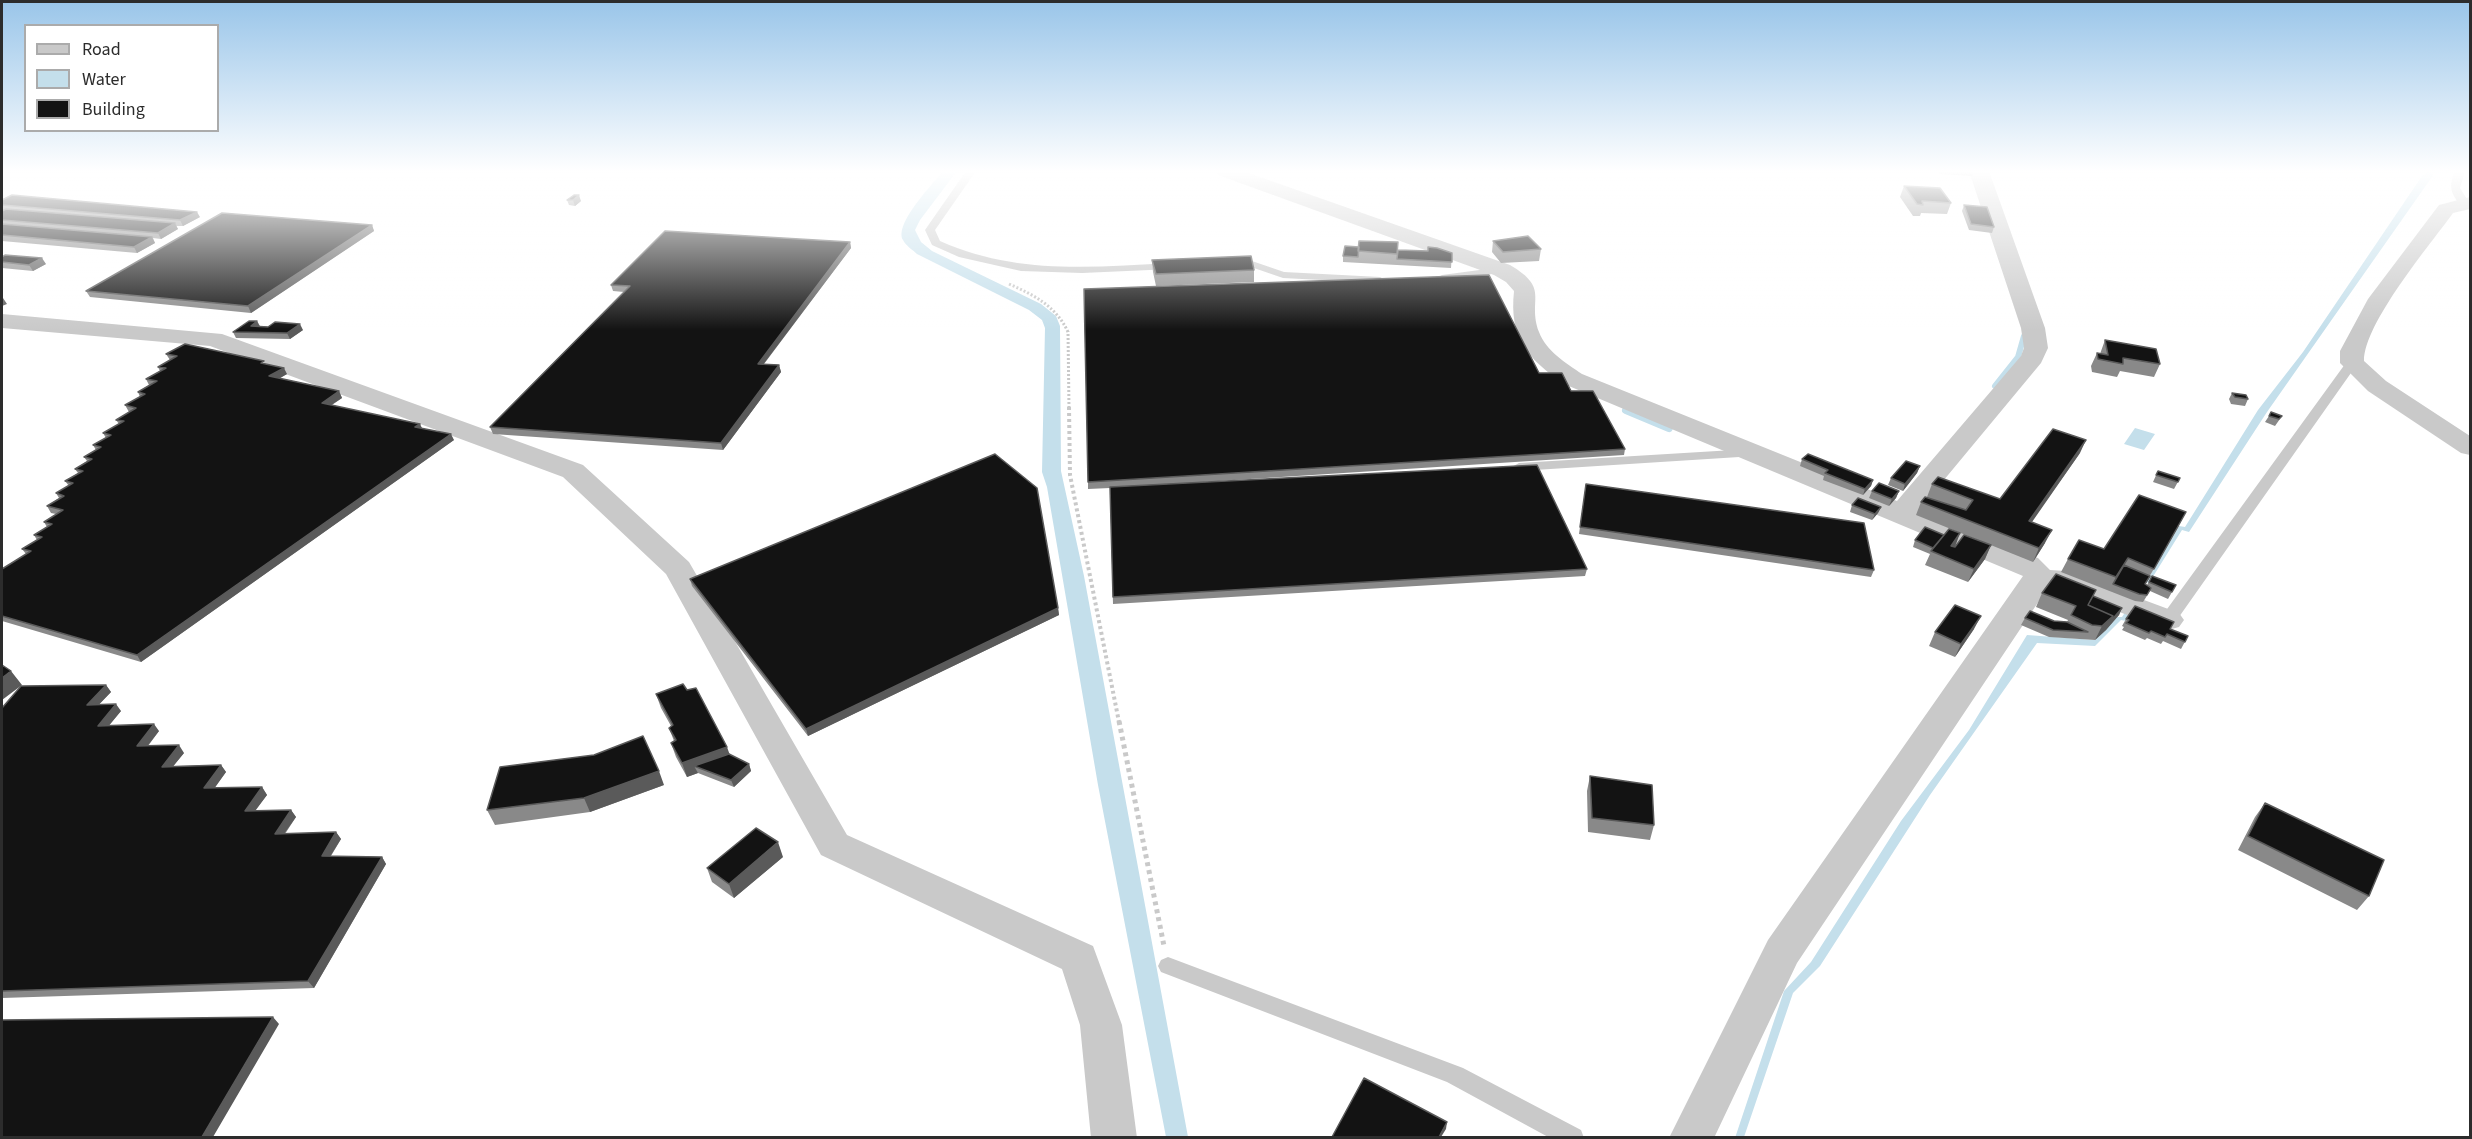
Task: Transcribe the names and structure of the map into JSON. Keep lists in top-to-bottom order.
{
  "legend": ["Road", "Water", "Building"]
}
